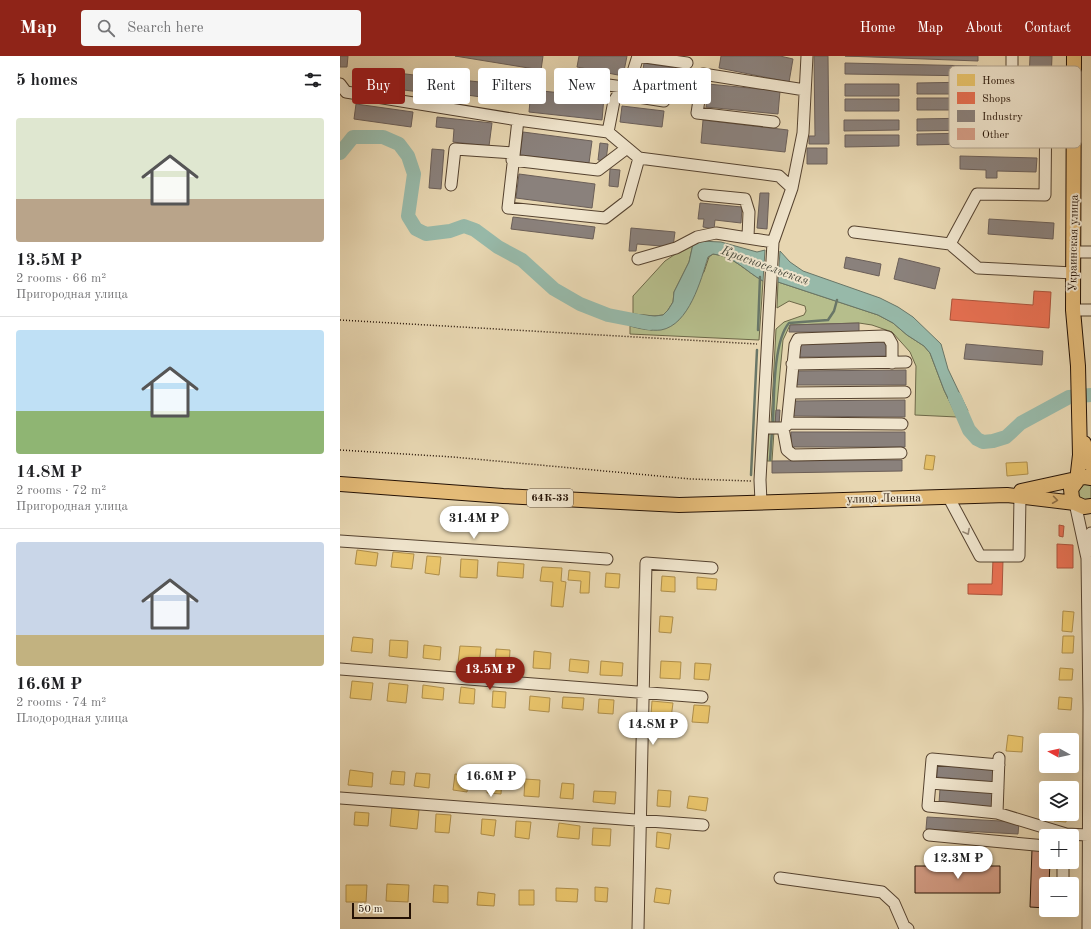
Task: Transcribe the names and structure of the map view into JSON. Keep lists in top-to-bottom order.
{
  "streets": {
    "main road": ["Украинская улица", "64К-33", "улица Ленина"]
  },
  "crossings": [
    ["Украинская улица", "улица Ленина"],
    ["64К-33", "улица Ленина"]
  ],
  "water": ["Красносельская"],
  "legend": [
    "Homes",
    "Shops",
    "Industry",
    "Other"
  ],
  "scale_bar": "50 m",
  "north": "left",
  "page": {
    "header": "Map",
    "search": "Search here",
    "nav": [
      "Home",
      "Map",
      "About",
      "Contact"
    ],
    "heading": "5 homes",
    "chip": [
      "Buy",
      "Rent",
      "Filters",
      "New",
      "Apartment"
    ],
    "list": [
      {
        "name": "13.5M ₽",
        "note": "2 rooms · 66 m² · Пригородная улица"
      },
      {
        "name": "14.8M ₽",
        "note": "2 rooms · 72 m² · Пригородная улица"
      },
      {
        "name": "16.6M ₽",
        "note": "2 rooms · 74 m² · Плодородная улица"
      }
    ],
    "price": [
      "31.4M ₽",
      "13.5M ₽",
      "14.8M ₽",
      "16.6M ₽",
      "12.3M ₽"
    ],
    "map_buttons": ["+", "−"],
    "scale": "50 m"
  }
}
